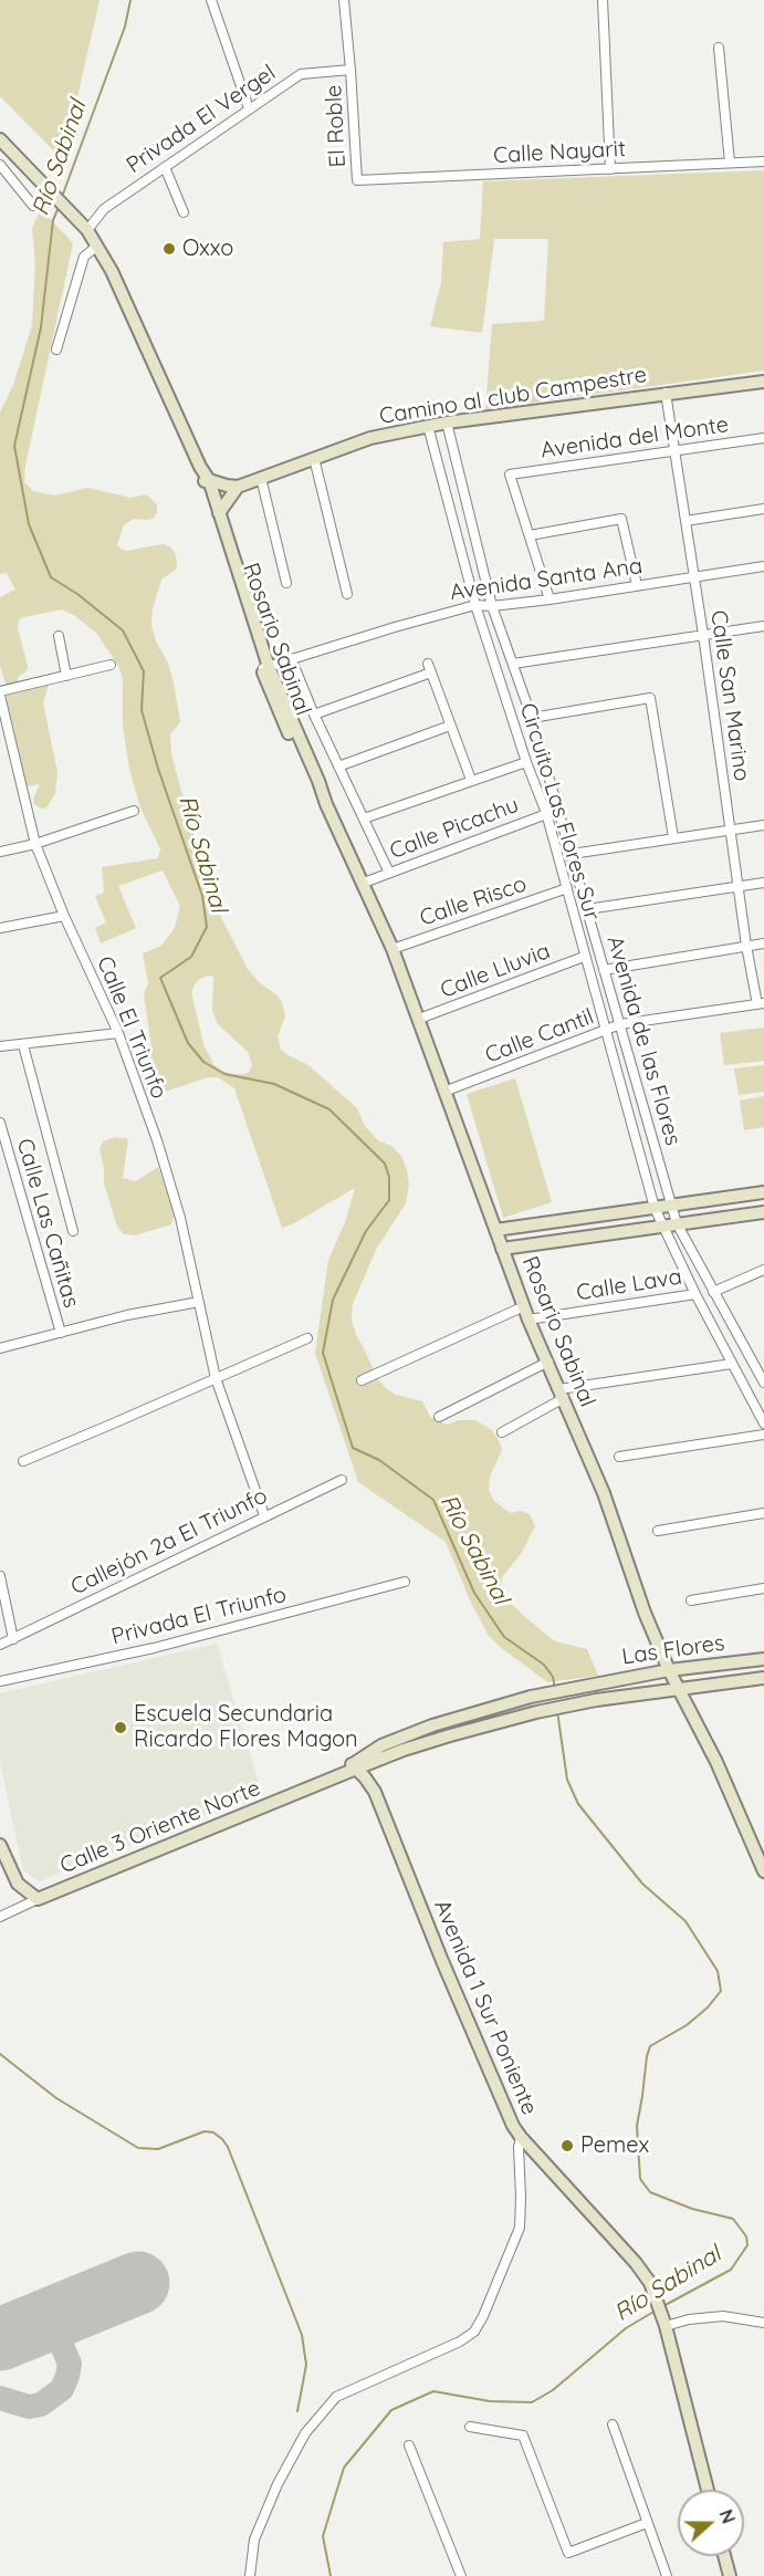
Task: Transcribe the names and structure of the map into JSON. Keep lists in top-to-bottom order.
{
  "streets": {
    "street": [
      "Privada El Vergel",
      "El Roble",
      "Calle Nayarit",
      "Camino al club Campestre",
      "Avenida del Monte",
      "Avenida Santa Ana",
      "Rosario Sabinal",
      "Calle San Marino",
      "Circuito Las Flores Sur",
      "Calle Picachu",
      "Calle Risco",
      "Calle Lluvia",
      "Calle El Triunfo",
      "Calle Cantil",
      "Avenida de las Flores",
      "Calle Las Cañitas",
      "Calle Lava",
      "Callejón 2a El Triunfo",
      "Privada El Triunfo",
      "Las Flores",
      "Calle 3 Oriente Norte",
      "Avenida 1 Sur Poniente"
    ]
  },
  "crossings": [
    ["Privada El Vergel", "El Roble"],
    ["Privada El Vergel", "Rosario Sabinal"],
    ["El Roble", "Calle Nayarit"],
    ["Camino al club Campestre", "Calle San Marino"],
    ["Camino al club Campestre", "Circuito Las Flores Sur"],
    ["Avenida del Monte", "Calle San Marino"],
    ["Avenida Santa Ana", "Rosario Sabinal"],
    ["Avenida Santa Ana", "Calle San Marino"],
    ["Avenida Santa Ana", "Circuito Las Flores Sur"],
    ["Rosario Sabinal", "Calle Picachu"],
    ["Rosario Sabinal", "Calle Risco"],
    ["Rosario Sabinal", "Calle Lluvia"],
    ["Rosario Sabinal", "Calle Cantil"],
    ["Rosario Sabinal", "Calle Lava"],
    ["Rosario Sabinal", "Las Flores"],
    ["Rosario Sabinal", "Calle 3 Oriente Norte"],
    ["Calle San Marino", "Calle Cantil"],
    ["Circuito Las Flores Sur", "Calle Picachu"],
    ["Circuito Las Flores Sur", "Calle Risco"],
    ["Circuito Las Flores Sur", "Calle Lluvia"],
    ["Circuito Las Flores Sur", "Calle Cantil"],
    ["Circuito Las Flores Sur", "Avenida de las Flores"],
    ["Circuito Las Flores Sur", "Calle Lava"],
    ["Calle Picachu", "Avenida de las Flores"],
    ["Calle El Triunfo", "Callejón 2a El Triunfo"],
    ["Calle Cantil", "Avenida de las Flores"],
    ["Las Flores", "Calle 3 Oriente Norte"],
    ["Calle 3 Oriente Norte", "Avenida 1 Sur Poniente"]
  ],
  "water": ["Río Sabinal"],
  "places": ["Oxxo", "Escuela Secundaria Ricardo Flores Magon", "Pemex"],
  "north": "right"
}
